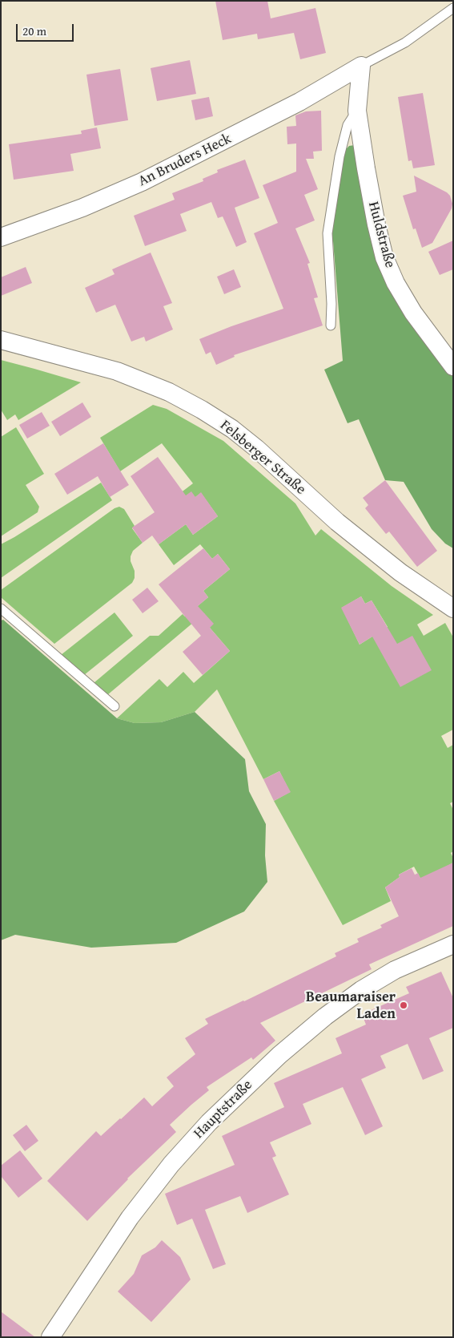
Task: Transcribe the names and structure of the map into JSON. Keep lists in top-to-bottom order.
{
  "streets": {
    "street": [
      "An Bruders Heck",
      "Huldstraße",
      "Felsberger Straße",
      "Hauptstraße"
    ]
  },
  "crossings": [
    ["An Bruders Heck", "Huldstraße"]
  ],
  "places": ["Beaumaraiser Laden"],
  "scale_bar": "20 m"
}
